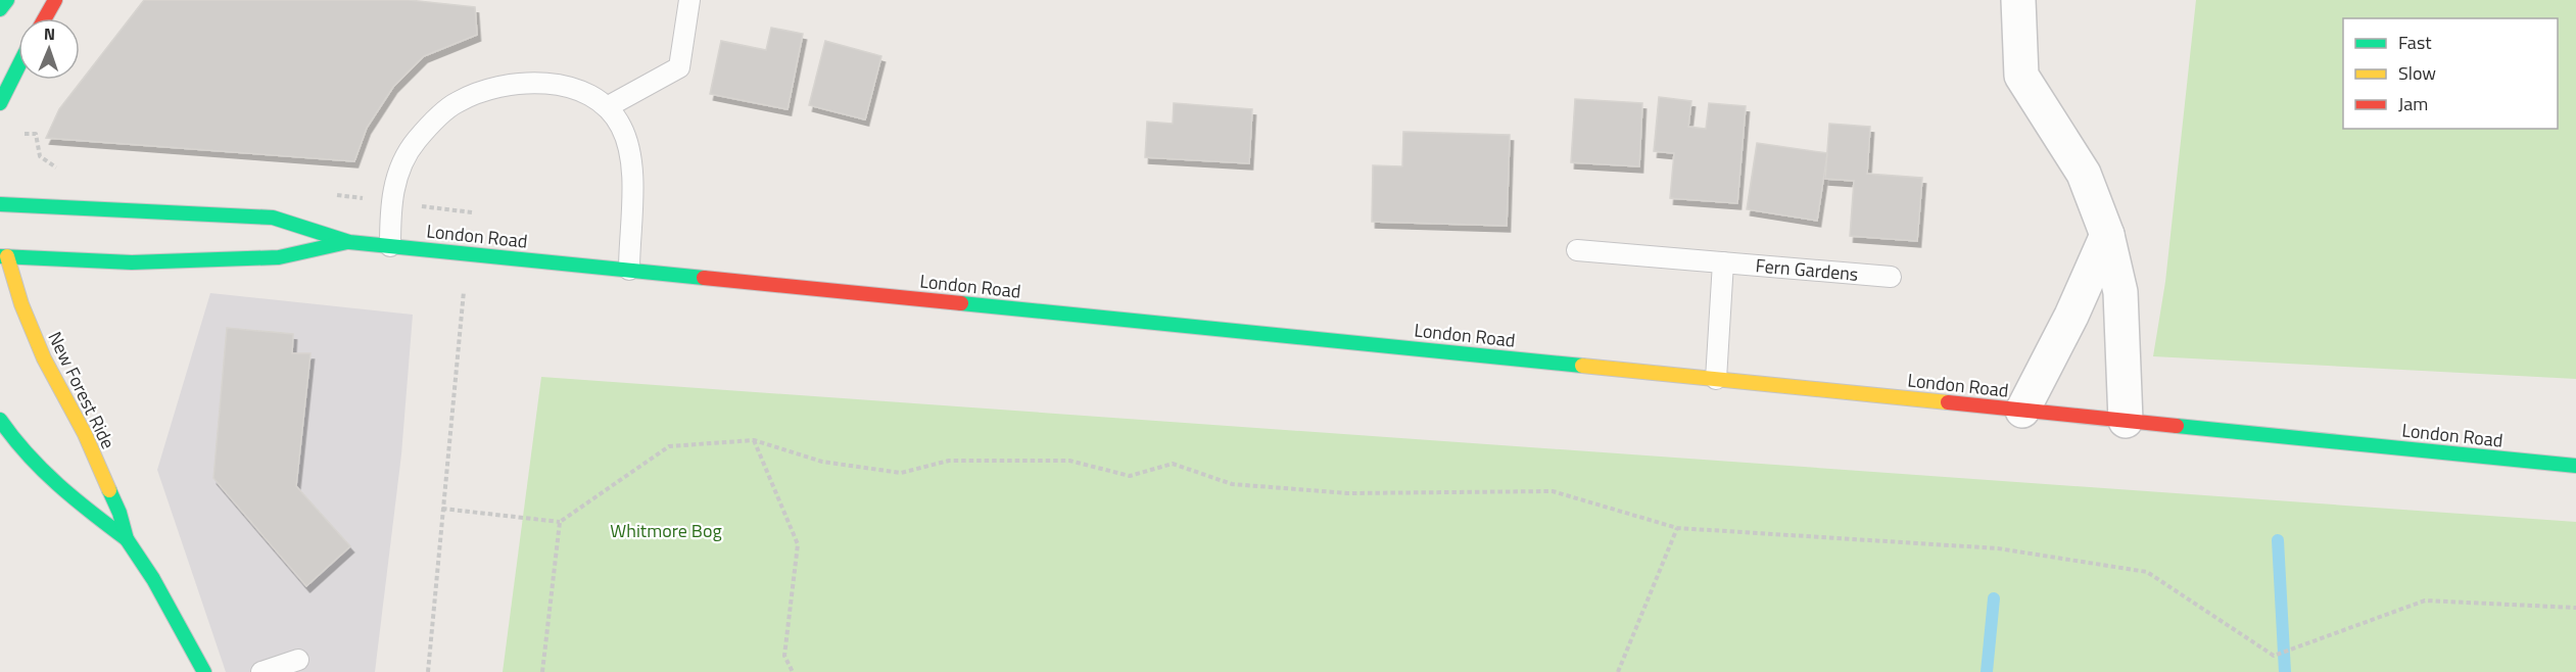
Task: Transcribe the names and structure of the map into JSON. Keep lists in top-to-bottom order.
{
  "streets": {
    "main road": ["London Road", "New Forest Ride"],
    "lane": ["Fern Gardens"]
  },
  "crossings": [
    ["London Road", "New Forest Ride"]
  ],
  "parks": ["Whitmore Bog"],
  "legend": ["Fast", "Slow", "Jam"],
  "north": "top"
}
